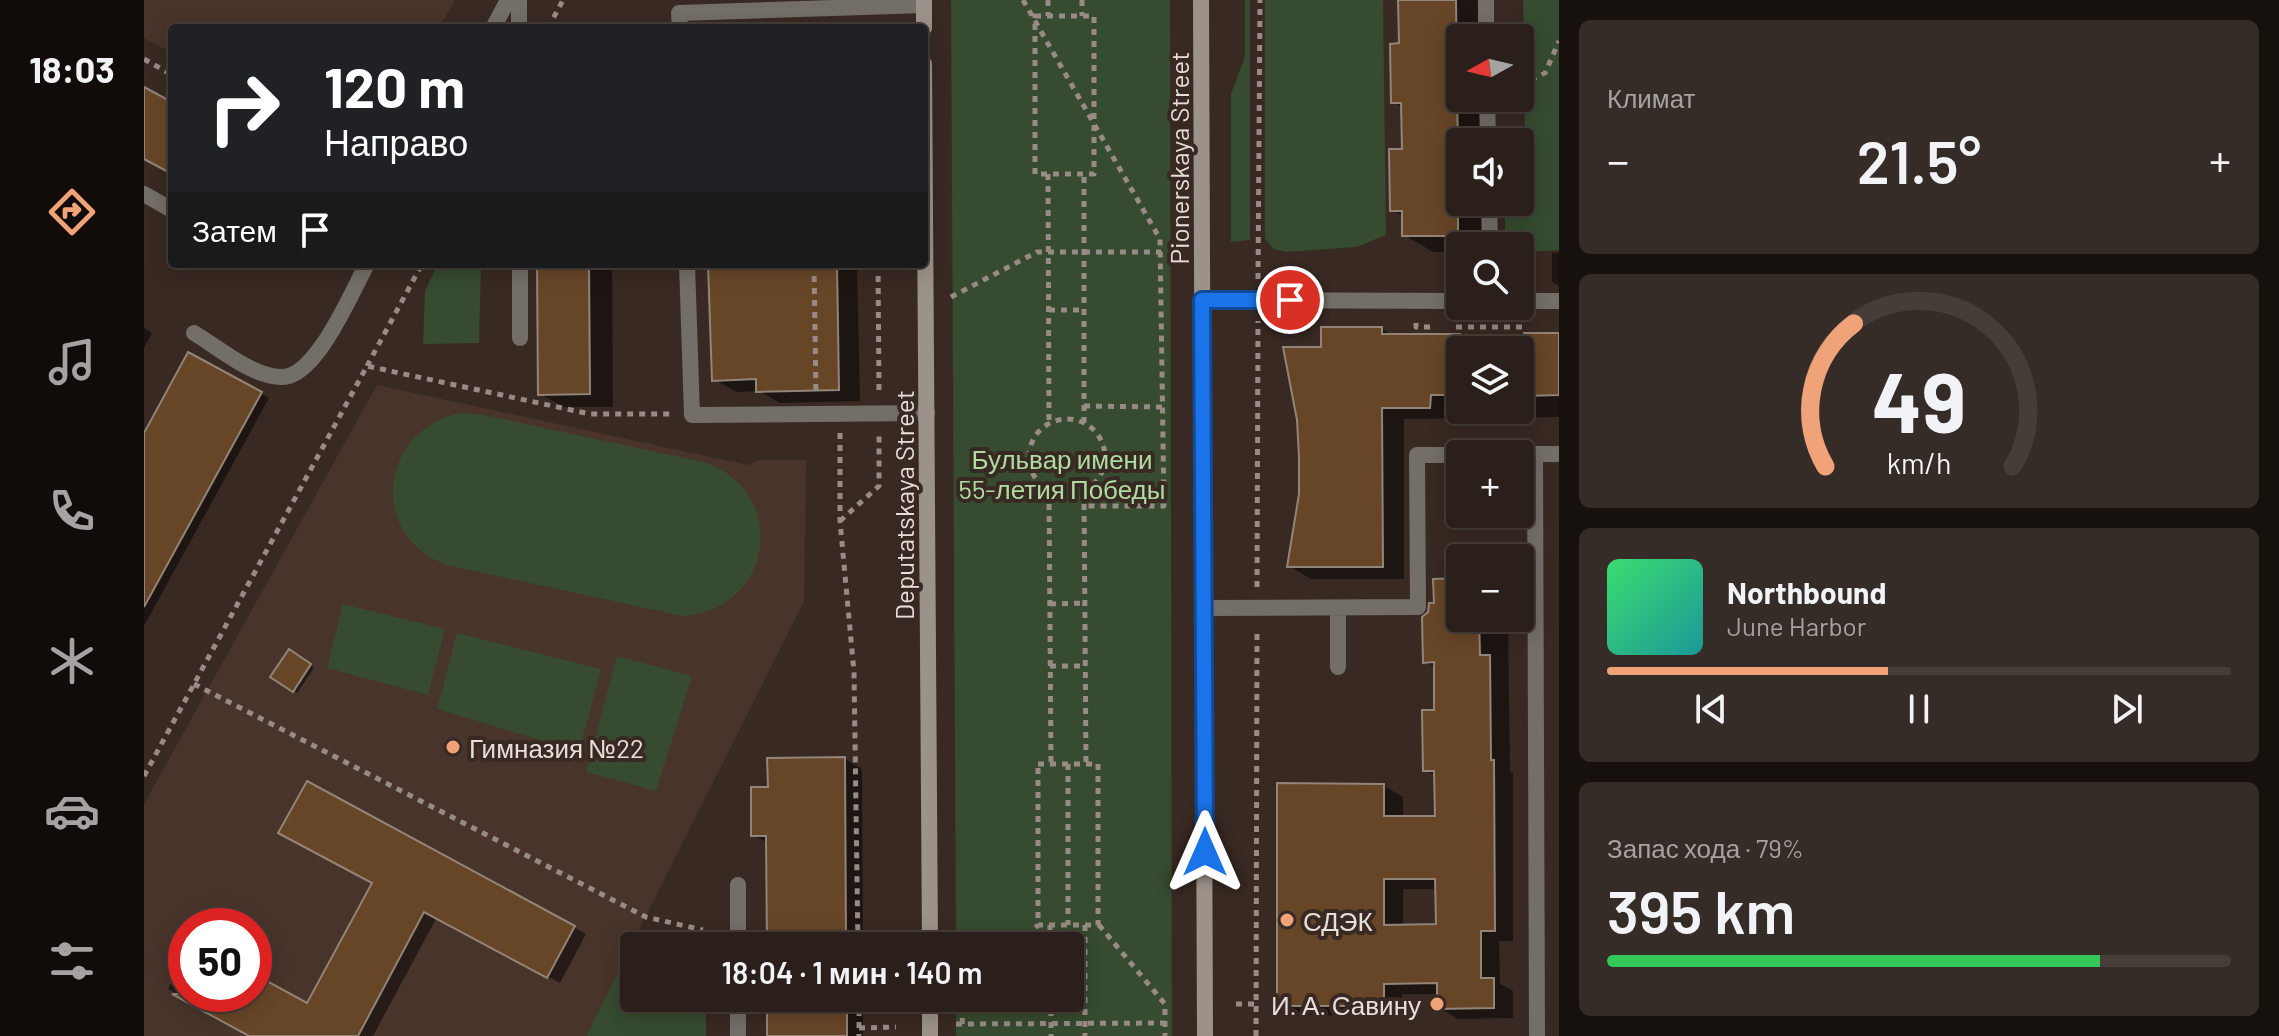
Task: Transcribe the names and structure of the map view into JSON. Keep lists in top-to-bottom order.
{
  "streets": {
    "main road": ["Pionerskaya Street", "Deputatskaya Street"]
  },
  "parks": ["Бульвар имени 55-летия Победы"],
  "places": ["Гимназия №22", "СДЭК", "И. А. Савину"],
  "north": "left",
  "page": {
    "tabs": "18:03",
    "tile": [
      "Климат",
      ["Запас хода · 79%", "395 km"]
    ],
    "map_buttons": ["+", "−"],
    "turn": ["120 m", "Направо"],
    "heat": ["−", "21.5°", "+"],
    "then": "Затем",
    "song": ["Northbound", "June Harbor"],
    "limit": "50",
    "trip": "18:04 · 1 мин · 140 m",
    "gauge": ["49", "km/h"]
  }
}
